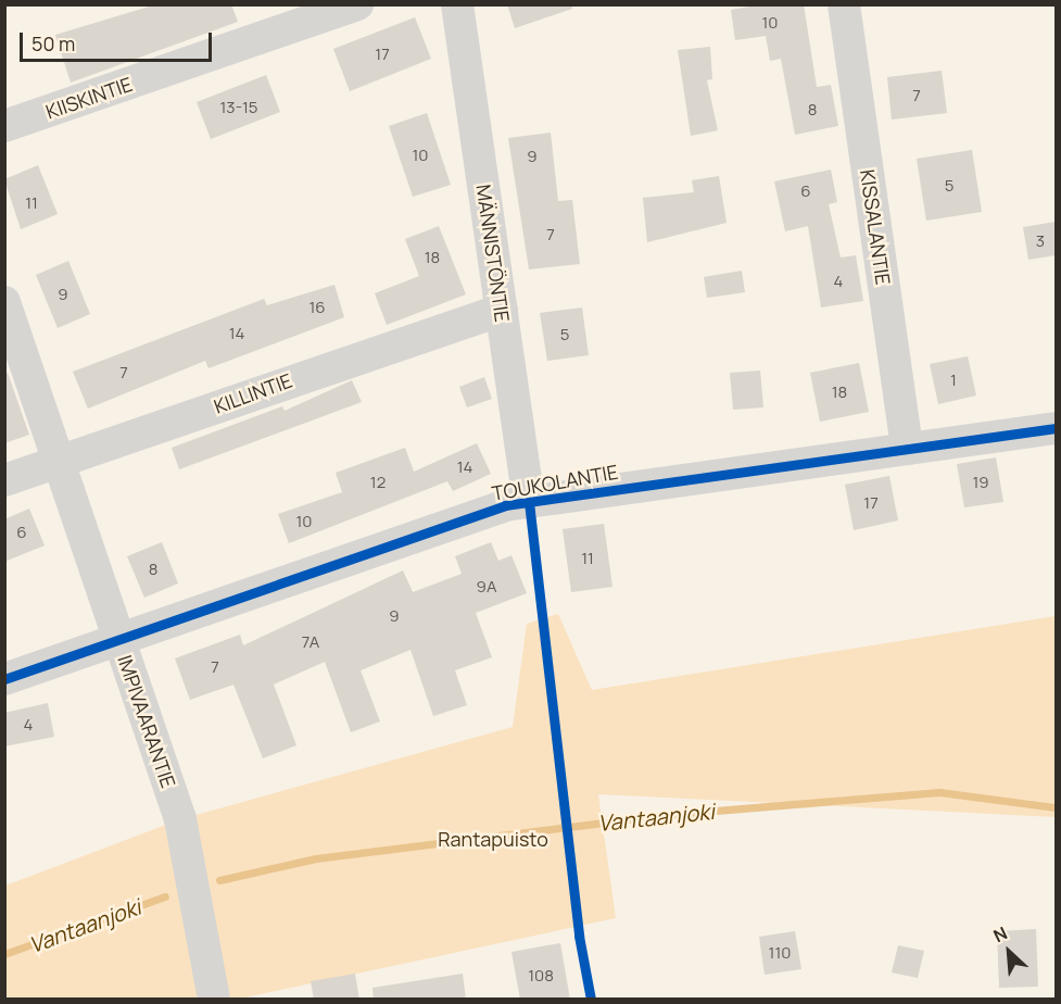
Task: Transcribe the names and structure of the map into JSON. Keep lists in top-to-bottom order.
{
  "streets": {
    "street": [
      "KIISKINTIE",
      "KISSALANTIE",
      "MÄNNISTÖNTIE",
      "KILLINTIE",
      "TOUKOLANTIE",
      "IMPIVAARANTIE"
    ]
  },
  "crossings": [
    ["KISSALANTIE", "TOUKOLANTIE"],
    ["MÄNNISTÖNTIE", "KILLINTIE"],
    ["MÄNNISTÖNTIE", "TOUKOLANTIE"],
    ["KILLINTIE", "IMPIVAARANTIE"],
    ["TOUKOLANTIE", "IMPIVAARANTIE"]
  ],
  "water": ["Vantaanjoki"],
  "parks": ["Rantapuisto"],
  "house_numbers": [
    "10",
    "17",
    "7",
    "13-15",
    "8",
    "10",
    "9",
    "5",
    "6",
    "11",
    "7",
    "3",
    "18",
    "4",
    "9",
    "16",
    "14",
    "5",
    "7",
    "1",
    "18",
    "14",
    "12",
    "19",
    "17",
    "10",
    "6",
    "11",
    "8",
    "9A",
    "9",
    "7A",
    "7",
    "4",
    "110",
    "108"
  ],
  "scale_bar": "50 m",
  "north": "top left"
}
